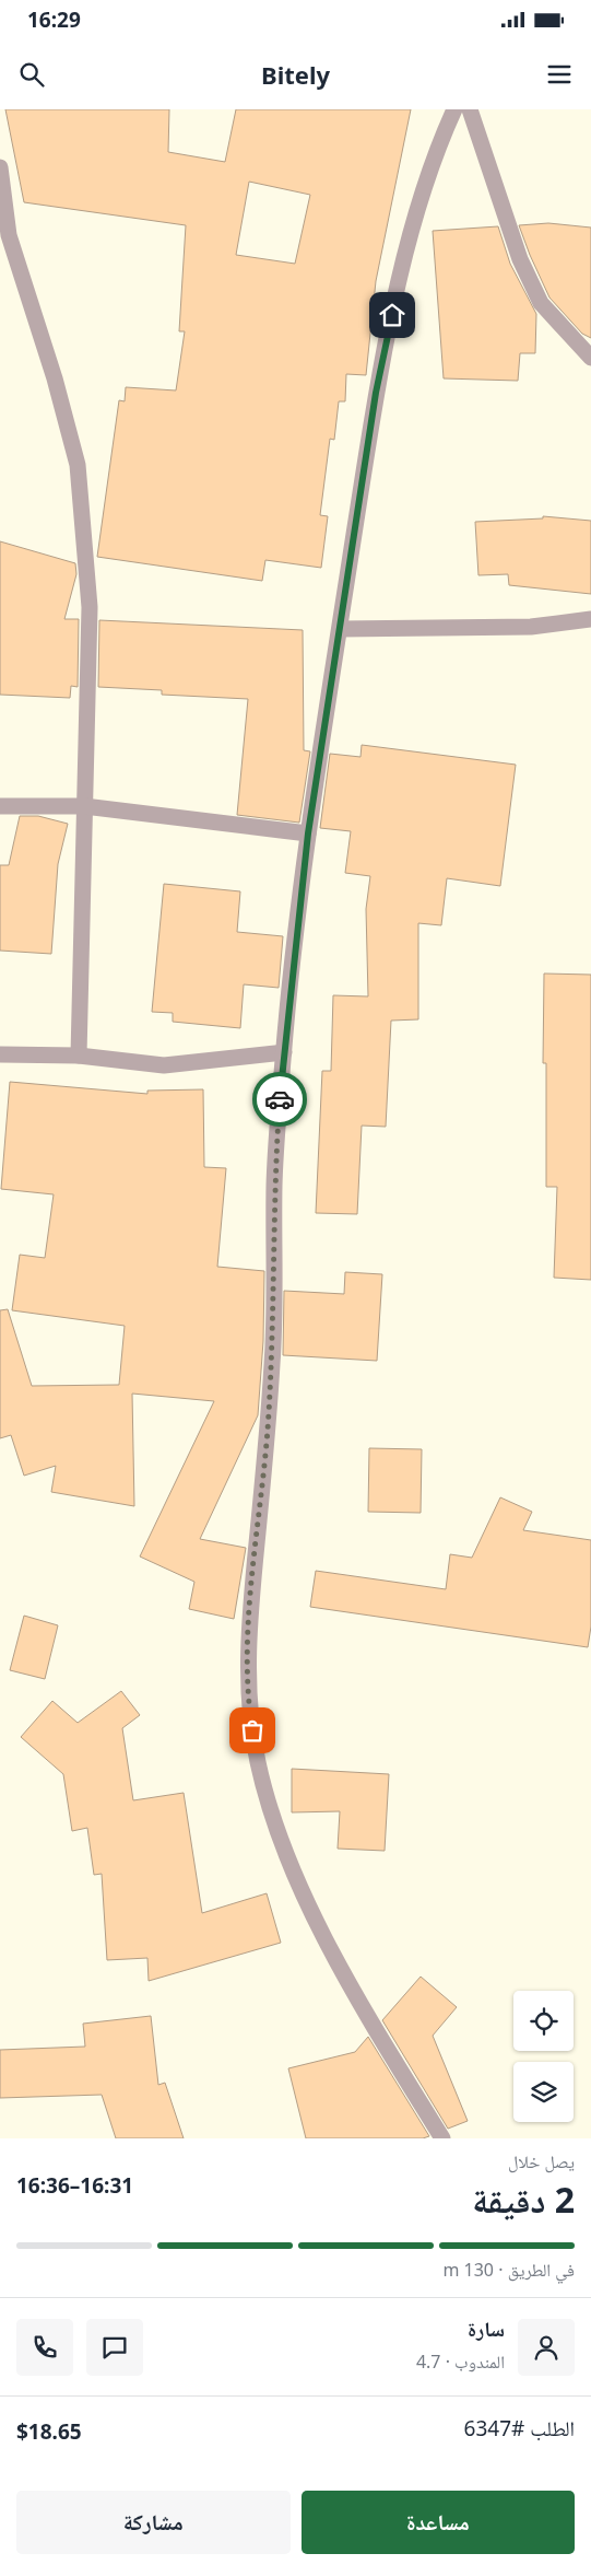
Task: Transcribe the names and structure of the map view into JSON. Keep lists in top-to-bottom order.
{
  "page": {
    "status": "16:29",
    "header": "Bitely",
    "heading": ["2 دقيقة", "يصل خلال", "16:31–16:36"],
    "panel": [
      "سارة",
      "المندوب · 4.7",
      "الطلب #6347",
      "$18.65"
    ],
    "bar": "في الطريق · 130 m",
    "buttons": ["مساعدة", "مشاركة"]
  }
}
